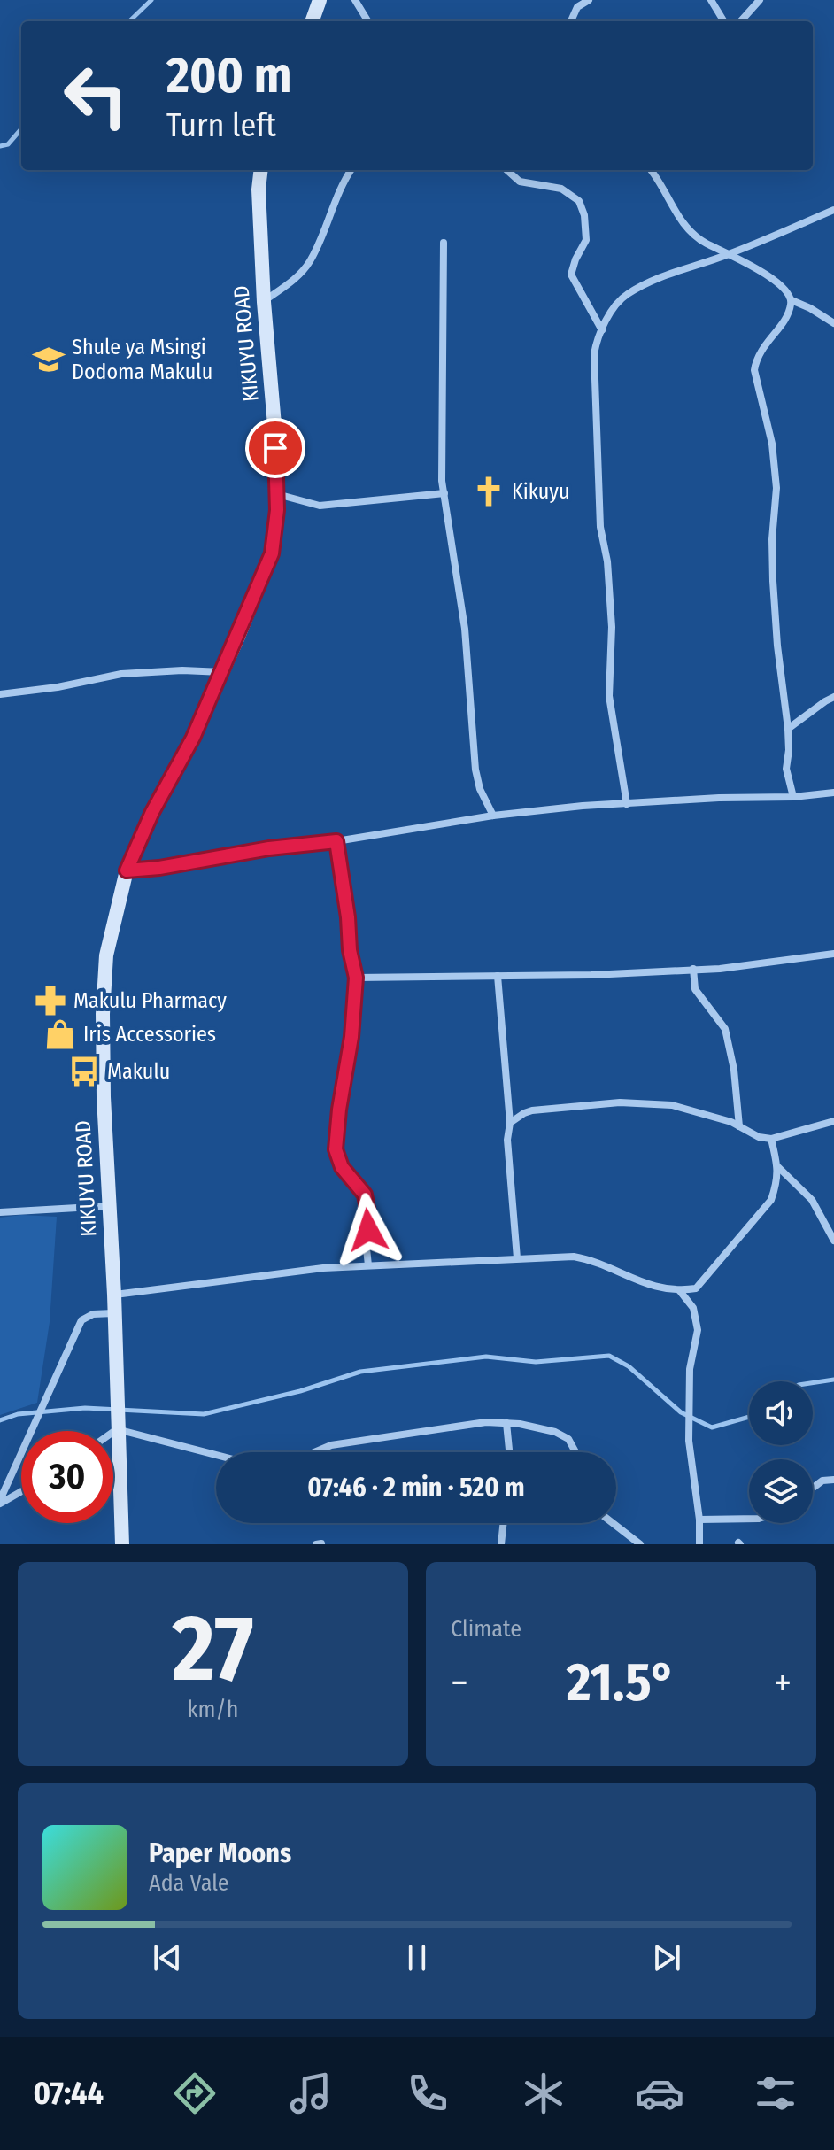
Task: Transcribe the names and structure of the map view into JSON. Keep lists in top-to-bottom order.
{
  "streets": {
    "main road": ["KIKUYU ROAD"]
  },
  "places": {
    "school or university": ["Shule ya Msingi Dodoma Makulu"],
    "church": ["Kikuyu"],
    "pharmacy": ["Makulu Pharmacy"],
    "shop": ["Iris Accessories"],
    "bus stop": ["Makulu"]
  },
  "page": {
    "turn": ["200 m", "Turn left"],
    "limit": "30",
    "trip": "07:46 · 2 min · 520 m",
    "tile": [
      ["27", "km/h"],
      "Climate"
    ],
    "heat": ["−", "21.5°", "+"],
    "song": ["Paper Moons", "Ada Vale"],
    "tabs": "07:44"
  }
}
